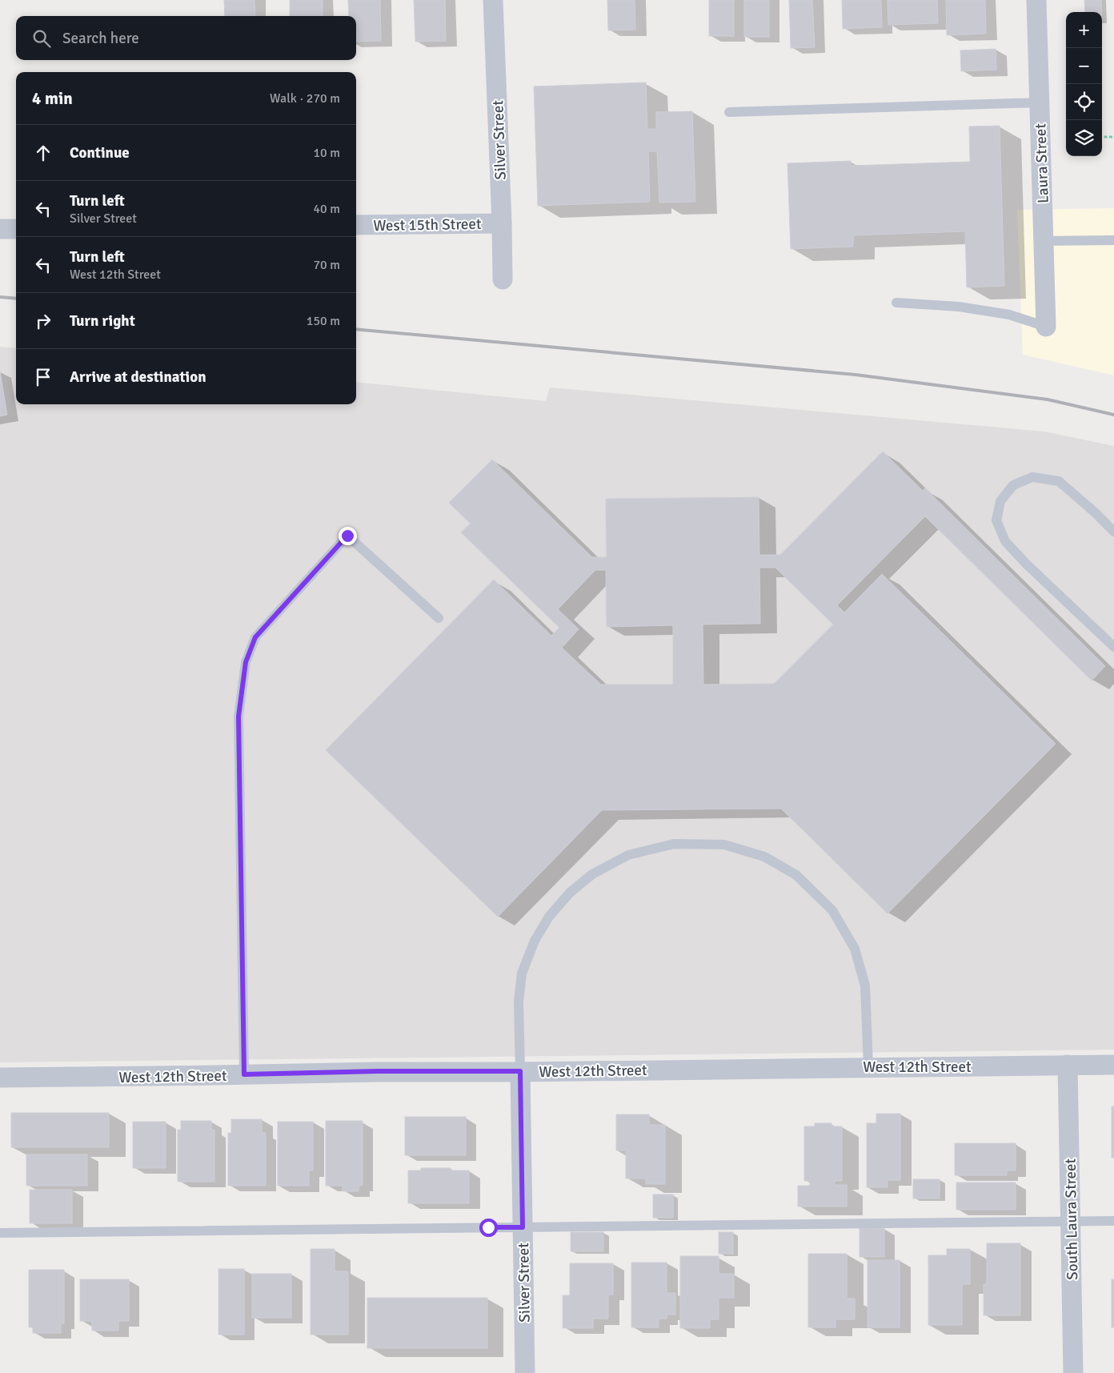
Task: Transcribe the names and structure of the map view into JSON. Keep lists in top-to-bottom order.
{
  "streets": {
    "street": [
      "Silver Street",
      "Laura Street",
      "West 15th Street",
      "West 12th Street",
      "South Laura Street"
    ]
  },
  "crossings": [
    ["Silver Street", "West 15th Street"],
    ["Silver Street", "West 12th Street"],
    ["West 12th Street", "South Laura Street"]
  ],
  "page": {
    "map_buttons": ["+", "−"],
    "search": "Search here",
    "heading": ["4 min", "Walk · 270 m"],
    "list": [
      ["Continue", "10 m"],
      ["Turn left", "Silver Street", "40 m"],
      ["Turn left", "West 12th Street", "70 m"],
      ["Turn right", "150 m"],
      "Arrive at destination"
    ]
  }
}
